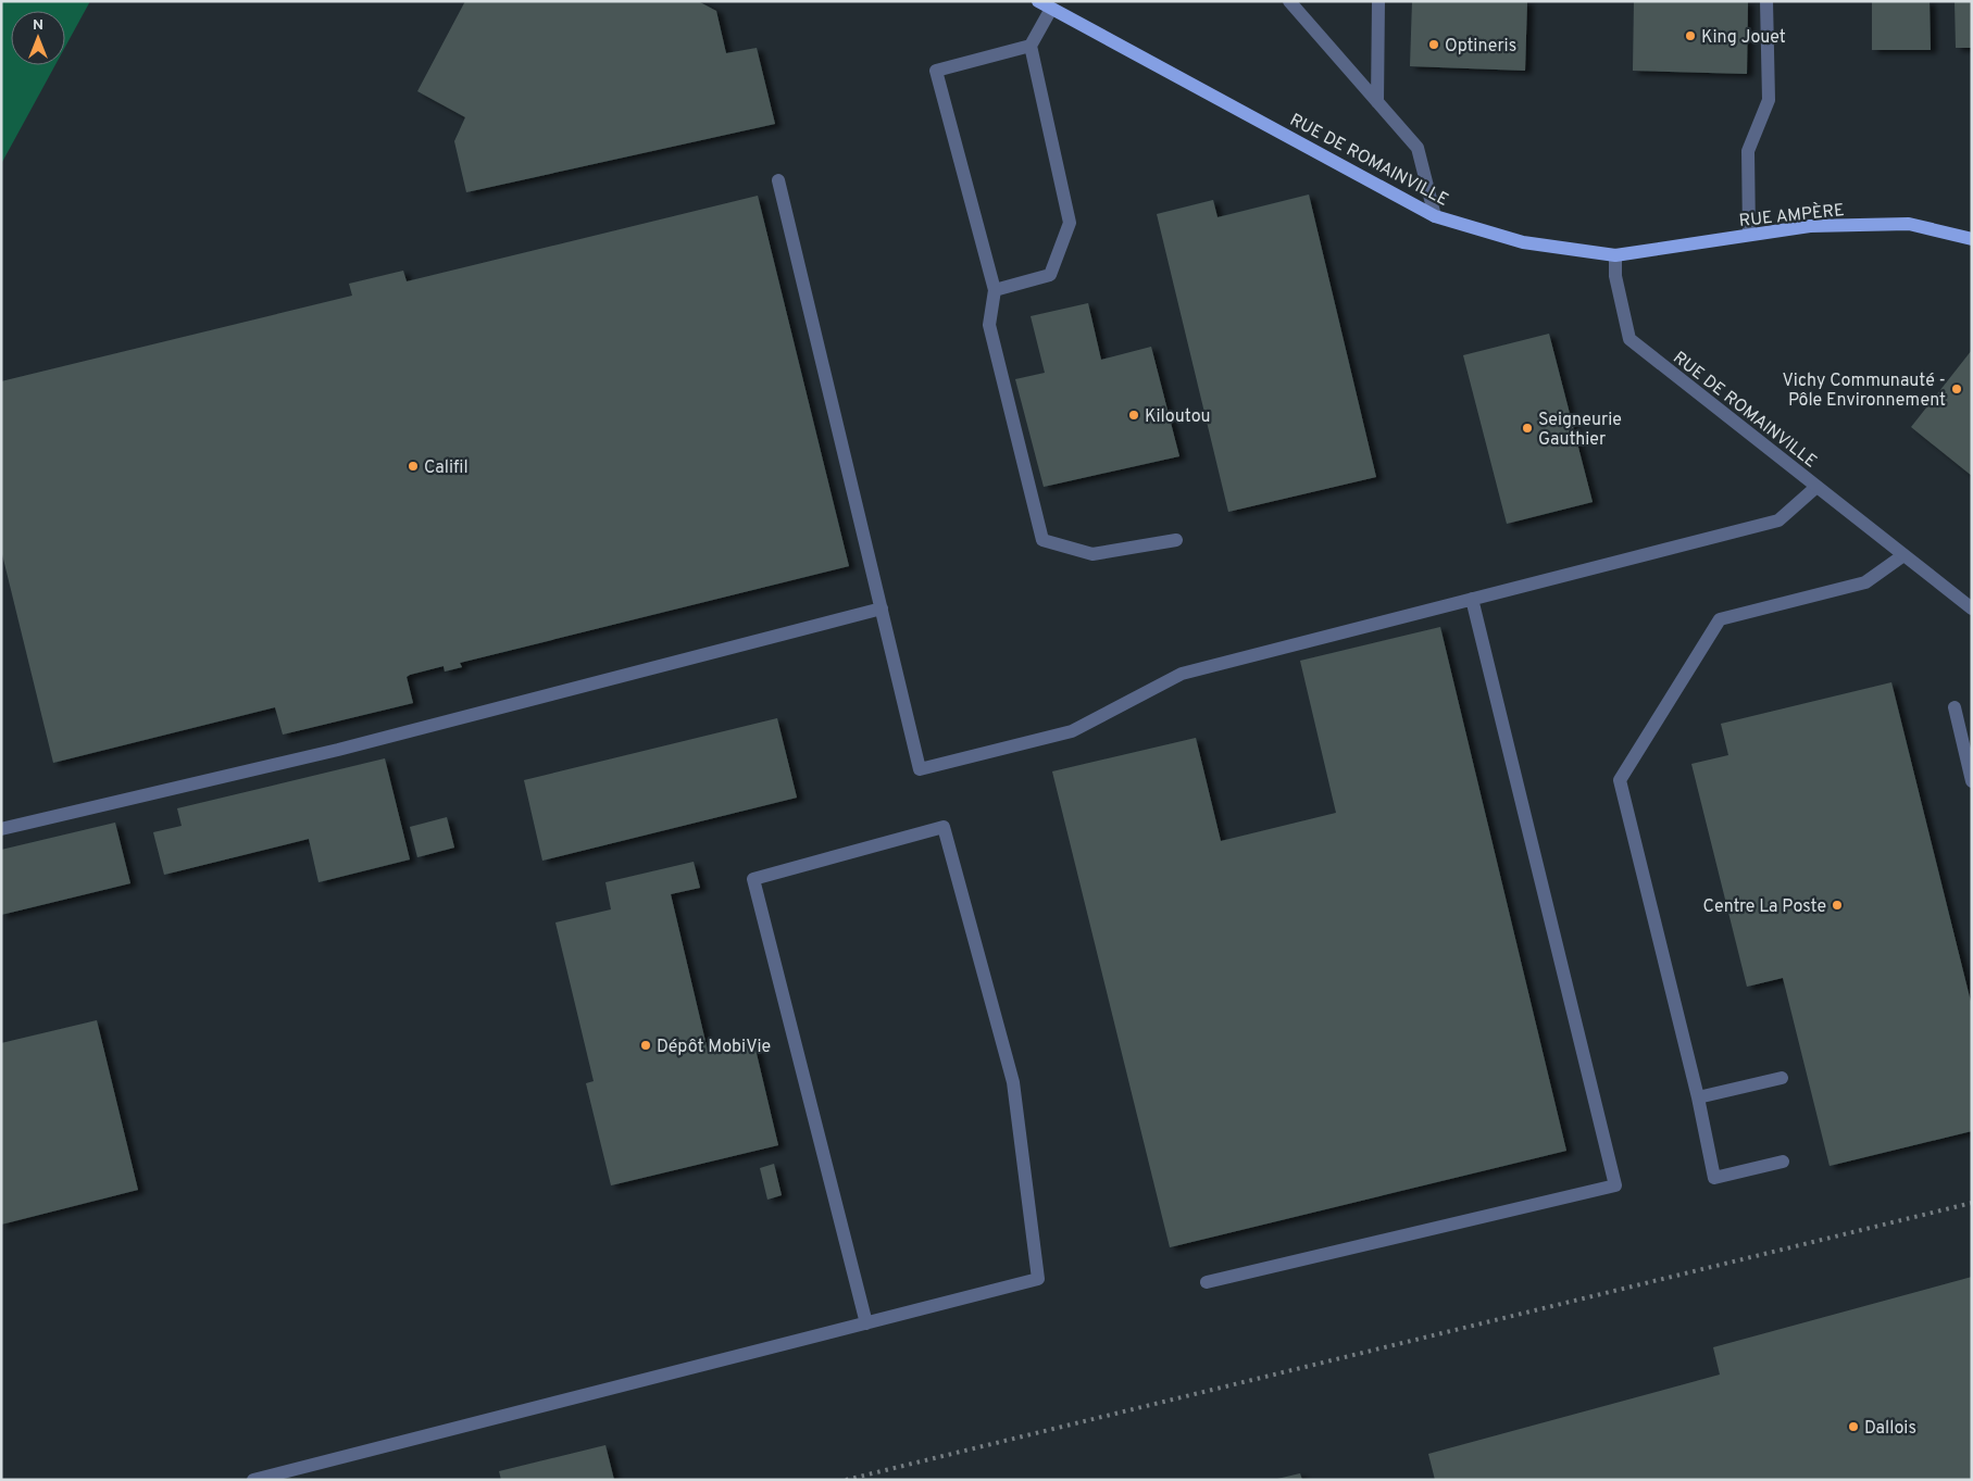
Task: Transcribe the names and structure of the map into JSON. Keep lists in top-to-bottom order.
{
  "streets": {
    "main road": ["RUE DE ROMAINVILLE", "RUE AMPÈRE"]
  },
  "crossings": [
    ["RUE DE ROMAINVILLE", "RUE AMPÈRE"]
  ],
  "places": [
    "King Jouet",
    "Optineris",
    "Vichy Communauté - Pôle Environnement",
    "Kiloutou",
    "Seigneurie Gauthier",
    "Califil",
    "Centre La Poste",
    "Dépôt MobiVie",
    "Dallois"
  ],
  "north": "top"
}
